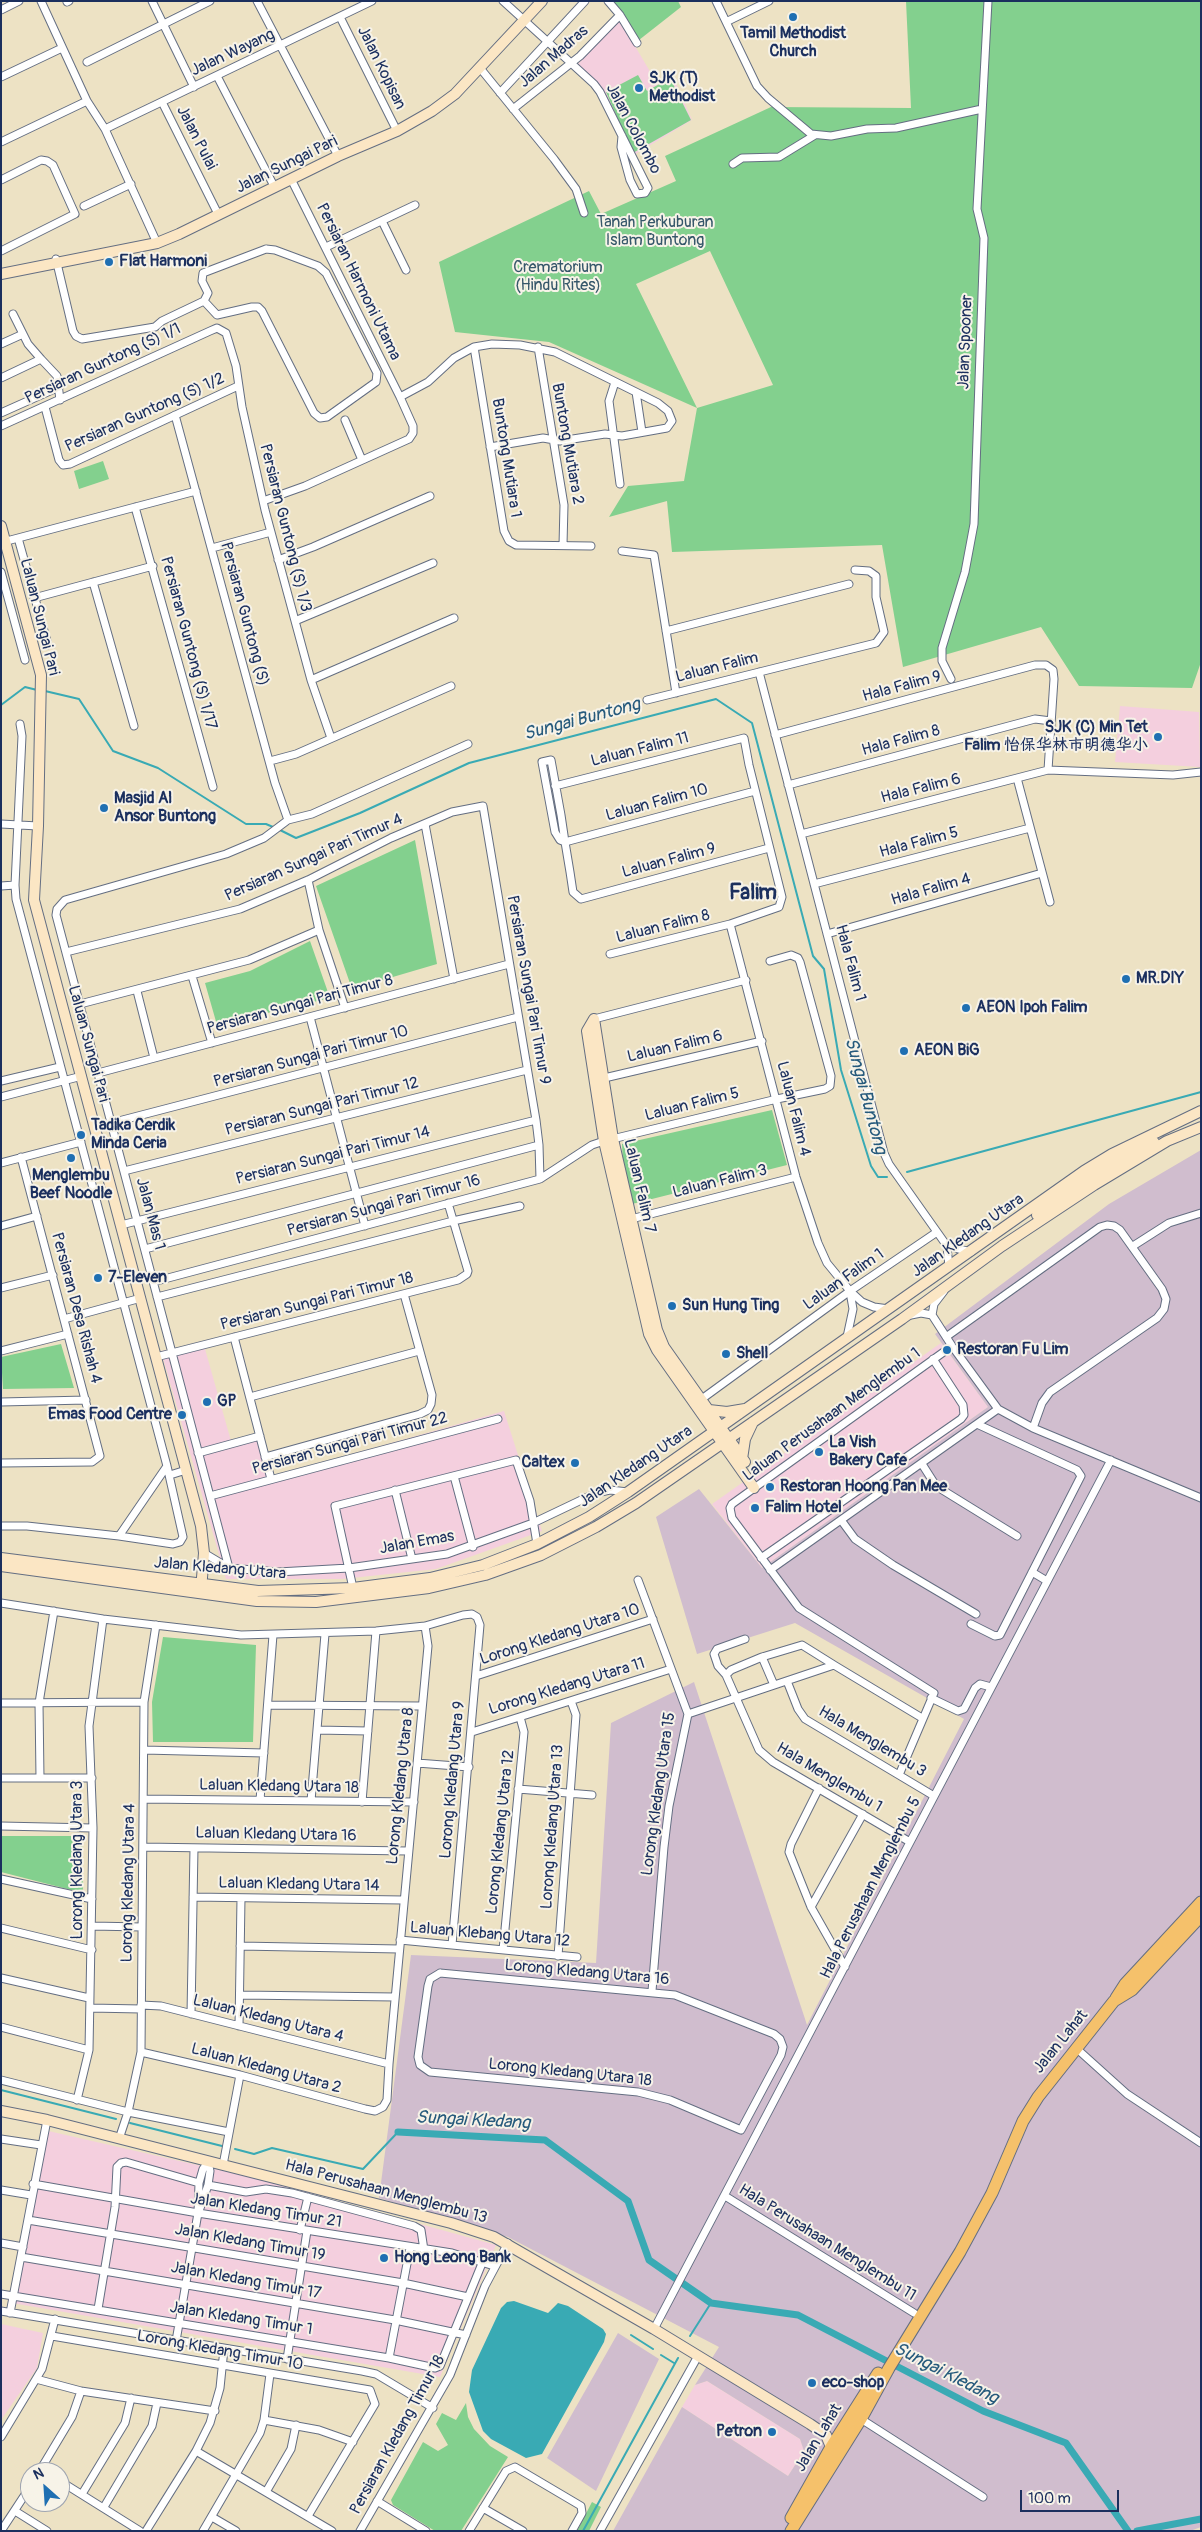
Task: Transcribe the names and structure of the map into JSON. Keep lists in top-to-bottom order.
{
  "streets": {
    "main road": [
      "Jalan Sungai Pari",
      "Laluan Sungai Pari",
      "Laluan Falim 7",
      "Jalan Kledang Utara",
      "Jalan Lahat",
      "Hala Perusahaan Menglembu 13"
    ],
    "street": [
      "Jalan Wayang",
      "Jalan Madras",
      "Jalan Kopisan",
      "Jalan Colombo",
      "Jalan Pulai",
      "Persiaran Harmoni Utama",
      "Jalan Spooner",
      "Persiaran Guntong (S) 1/1",
      "Persiaran Guntong (S) 1/2",
      "Buntong Mutiara 2",
      "Buntong Mutiara 1",
      "Persiaran Guntong (S) 1/3",
      "Persiaran Guntong (S)",
      "Persiaran Guntong (S) 1/17",
      "Laluan Falim",
      "Hala Falim 9",
      "Hala Falim 8",
      "Laluan Falim 11",
      "Hala Falim 6",
      "Laluan Falim 10",
      "Hala Falim 5",
      "Persiaran Sungai Pari Timur 4",
      "Laluan Falim 9",
      "Hala Falim 4",
      "Laluan Falim 8",
      "Hala Falim 1",
      "Persiaran Sungai Pari Timur 9",
      "Persiaran Sungai Pari Timur 8",
      "Laluan Falim 6",
      "Persiaran Sungai Pari Timur 10",
      "Laluan Falim 5",
      "Persiaran Sungai Pari Timur 12",
      "Laluan Falim 4",
      "Persiaran Sungai Pari Timur 14",
      "Laluan Falim 3",
      "Persiaran Sungai Pari Timur 16",
      "Jalan Mas 1",
      "Laluan Falim 1",
      "Persiaran Sungai Pari Timur 18",
      "Persiaran Desa Rishah 4",
      "Laluan Perusahaan Menglembu 1",
      "Persiaran Sungai Pari Timur 22",
      "Jalan Emas",
      "Lorong Kledang Utara 10",
      "Lorong Kledang Utara 11",
      "Hala Menglembu 3",
      "Hala Menglembu 1",
      "Lorong Kledang Utara 9",
      "Lorong Kledang Utara 8",
      "Laluan Kledang Utara 18",
      "Lorong Kledang Utara 15",
      "Lorong Kledang Utara 13",
      "Lorong Kledang Utara 12",
      "Laluan Kledang Utara 16",
      "Lorong Kledang Utara 3",
      "Lorong Kledang Utara 4",
      "Laluan Kledang Utara 14",
      "Hala Perusahaan Menglembu 5",
      "Laluan Klebang Utara 12",
      "Lorong Kledang Utara 16",
      "Laluan Kledang Utara 4",
      "Laluan Kledang Utara 2",
      "Lorong Kledang Utara 18",
      "Jalan Kledang Timur 21",
      "Jalan Kledang Timur 19",
      "Hala Perusahaan Menglembu 11",
      "Jalan Kledang Timur 17",
      "Jalan Kledang Timur 1",
      "Lorong Kledang Timur 10",
      "Persiaran Kledang Timur 18"
    ]
  },
  "crossings": [
    ["Jalan Wayang", "Jalan Kopisan"],
    ["Jalan Wayang", "Jalan Pulai"],
    ["Jalan Madras", "Jalan Colombo"],
    ["Jalan Kopisan", "Jalan Sungai Pari"],
    ["Jalan Colombo", "Jalan Sungai Pari"],
    ["Jalan Pulai", "Jalan Sungai Pari"],
    ["Jalan Sungai Pari", "Persiaran Harmoni Utama"],
    ["Persiaran Guntong (S) 1/1", "Persiaran Guntong (S) 1/2"],
    ["Persiaran Guntong (S) 1/1", "Persiaran Guntong (S) 1/3"],
    ["Persiaran Guntong (S) 1/2", "Persiaran Guntong (S) 1/3"],
    ["Persiaran Guntong (S) 1/2", "Persiaran Guntong (S)"],
    ["Buntong Mutiara 2", "Buntong Mutiara 1"],
    ["Persiaran Guntong (S)", "Jalan Mas 1"],
    ["Laluan Sungai Pari", "Persiaran Sungai Pari Timur 14"],
    ["Laluan Sungai Pari", "Jalan Kledang Utara"],
    ["Laluan Sungai Pari", "Persiaran Sungai Pari Timur 18"],
    ["Laluan Sungai Pari", "Jalan Emas"],
    ["Laluan Falim", "Hala Falim 1"],
    ["Hala Falim 9", "Hala Falim 8"],
    ["Hala Falim 9", "Hala Falim 1"],
    ["Hala Falim 8", "Hala Falim 1"],
    ["Laluan Falim 11", "Laluan Falim 10"],
    ["Hala Falim 6", "Hala Falim 1"],
    ["Laluan Falim 10", "Laluan Falim 9"],
    ["Hala Falim 5", "Hala Falim 1"],
    ["Persiaran Sungai Pari Timur 4", "Persiaran Sungai Pari Timur 9"],
    ["Persiaran Sungai Pari Timur 4", "Jalan Mas 1"],
    ["Laluan Falim 9", "Laluan Falim 8"],
    ["Hala Falim 4", "Hala Falim 1"],
    ["Laluan Falim 8", "Laluan Falim 4"],
    ["Hala Falim 1", "Laluan Falim 1"],
    ["Persiaran Sungai Pari Timur 9", "Persiaran Sungai Pari Timur 8"],
    ["Persiaran Sungai Pari Timur 9", "Persiaran Sungai Pari Timur 10"],
    ["Persiaran Sungai Pari Timur 9", "Persiaran Sungai Pari Timur 12"],
    ["Persiaran Sungai Pari Timur 9", "Persiaran Sungai Pari Timur 14"],
    ["Persiaran Sungai Pari Timur 9", "Persiaran Sungai Pari Timur 16"],
    ["Persiaran Sungai Pari Timur 8", "Jalan Mas 1"],
    ["Laluan Falim 6", "Laluan Falim 4"],
    ["Laluan Falim 6", "Laluan Falim 7"],
    ["Persiaran Sungai Pari Timur 10", "Jalan Mas 1"],
    ["Laluan Falim 5", "Laluan Falim 4"],
    ["Laluan Falim 5", "Laluan Falim 7"],
    ["Laluan Falim 5", "Persiaran Sungai Pari Timur 16"],
    ["Persiaran Sungai Pari Timur 12", "Jalan Mas 1"],
    ["Laluan Falim 4", "Laluan Falim 3"],
    ["Laluan Falim 4", "Laluan Falim 7"],
    ["Laluan Falim 4", "Jalan Kledang Utara"],
    ["Laluan Falim 4", "Laluan Falim 1"],
    ["Persiaran Sungai Pari Timur 14", "Jalan Mas 1"],
    ["Laluan Falim 3", "Laluan Falim 7"],
    ["Laluan Falim 7", "Persiaran Sungai Pari Timur 16"],
    ["Laluan Falim 7", "Jalan Kledang Utara"],
    ["Laluan Falim 7", "Laluan Falim 1"],
    ["Laluan Falim 7", "Laluan Perusahaan Menglembu 1"],
    ["Persiaran Sungai Pari Timur 16", "Jalan Mas 1"],
    ["Persiaran Sungai Pari Timur 16", "Persiaran Sungai Pari Timur 18"],
    ["Jalan Mas 1", "Persiaran Sungai Pari Timur 18"],
    ["Jalan Mas 1", "Persiaran Sungai Pari Timur 22"],
    ["Jalan Mas 1", "Jalan Emas"],
    ["Jalan Kledang Utara", "Jalan Emas"],
    ["Lorong Kledang Utara 10", "Lorong Kledang Utara 9"],
    ["Lorong Kledang Utara 10", "Lorong Kledang Utara 15"],
    ["Lorong Kledang Utara 11", "Lorong Kledang Utara 9"],
    ["Lorong Kledang Utara 11", "Lorong Kledang Utara 15"],
    ["Lorong Kledang Utara 11", "Lorong Kledang Utara 13"],
    ["Lorong Kledang Utara 11", "Lorong Kledang Utara 12"],
    ["Hala Menglembu 3", "Hala Perusahaan Menglembu 5"],
    ["Hala Menglembu 1", "Hala Perusahaan Menglembu 5"],
    ["Lorong Kledang Utara 9", "Lorong Kledang Utara 8"],
    ["Lorong Kledang Utara 9", "Laluan Klebang Utara 12"],
    ["Lorong Kledang Utara 8", "Laluan Kledang Utara 18"],
    ["Lorong Kledang Utara 8", "Laluan Kledang Utara 16"],
    ["Lorong Kledang Utara 8", "Laluan Kledang Utara 14"],
    ["Lorong Kledang Utara 8", "Laluan Klebang Utara 12"],
    ["Lorong Kledang Utara 8", "Laluan Kledang Utara 4"],
    ["Lorong Kledang Utara 8", "Laluan Kledang Utara 2"],
    ["Laluan Kledang Utara 18", "Lorong Kledang Utara 4"],
    ["Lorong Kledang Utara 15", "Lorong Kledang Utara 16"],
    ["Lorong Kledang Utara 13", "Laluan Klebang Utara 12"],
    ["Lorong Kledang Utara 12", "Laluan Klebang Utara 12"],
    ["Laluan Kledang Utara 16", "Lorong Kledang Utara 4"],
    ["Lorong Kledang Utara 3", "Laluan Kledang Utara 4"],
    ["Lorong Kledang Utara 4", "Laluan Kledang Utara 4"],
    ["Lorong Kledang Utara 4", "Laluan Kledang Utara 2"],
    ["Lorong Kledang Utara 4", "Hala Perusahaan Menglembu 13"],
    ["Hala Perusahaan Menglembu 5", "Hala Perusahaan Menglembu 13"],
    ["Hala Perusahaan Menglembu 5", "Hala Perusahaan Menglembu 11"],
    ["Lorong Kledang Utara 16", "Lorong Kledang Utara 18"],
    ["Jalan Lahat", "Hala Perusahaan Menglembu 11"],
    ["Hala Perusahaan Menglembu 13", "Persiaran Kledang Timur 18"],
    ["Jalan Kledang Timur 21", "Persiaran Kledang Timur 18"],
    ["Jalan Kledang Timur 17", "Jalan Kledang Timur 1"],
    ["Jalan Kledang Timur 17", "Persiaran Kledang Timur 18"],
    ["Lorong Kledang Timur 10", "Persiaran Kledang Timur 18"]
  ],
  "districts": ["Falim"],
  "water": ["Sungai Buntong", "Sungai Kledang"],
  "parks": ["Tanah Perkuburan Islam Buntong", "Crematorium (Hindu Rites)"],
  "places": [
    "Tamil Methodist Church",
    "SJK (T) Methodist",
    "Flat Harmoni",
    "SJK (C) Min Tet Falim 怡保华林市明德华小",
    "Masjid Al Ansor Buntong",
    "MR.DIY",
    "AEON Ipoh Falim",
    "AEON BiG",
    "Tadika Cerdik Minda Ceria",
    "Menglembu Beef Noodle",
    "7-Eleven",
    "Sun Hung Ting",
    "Restoran Fu Lim",
    "Shell",
    "GP",
    "Emas Food Centre",
    "La Vish Bakery Cafe",
    "Caltex",
    "Restoran Hoong Pan Mee",
    "Falim Hotel",
    "Hong Leong Bank",
    "eco-shop",
    "Petron"
  ],
  "scale_bar": "100 m",
  "north": "top left"
}
